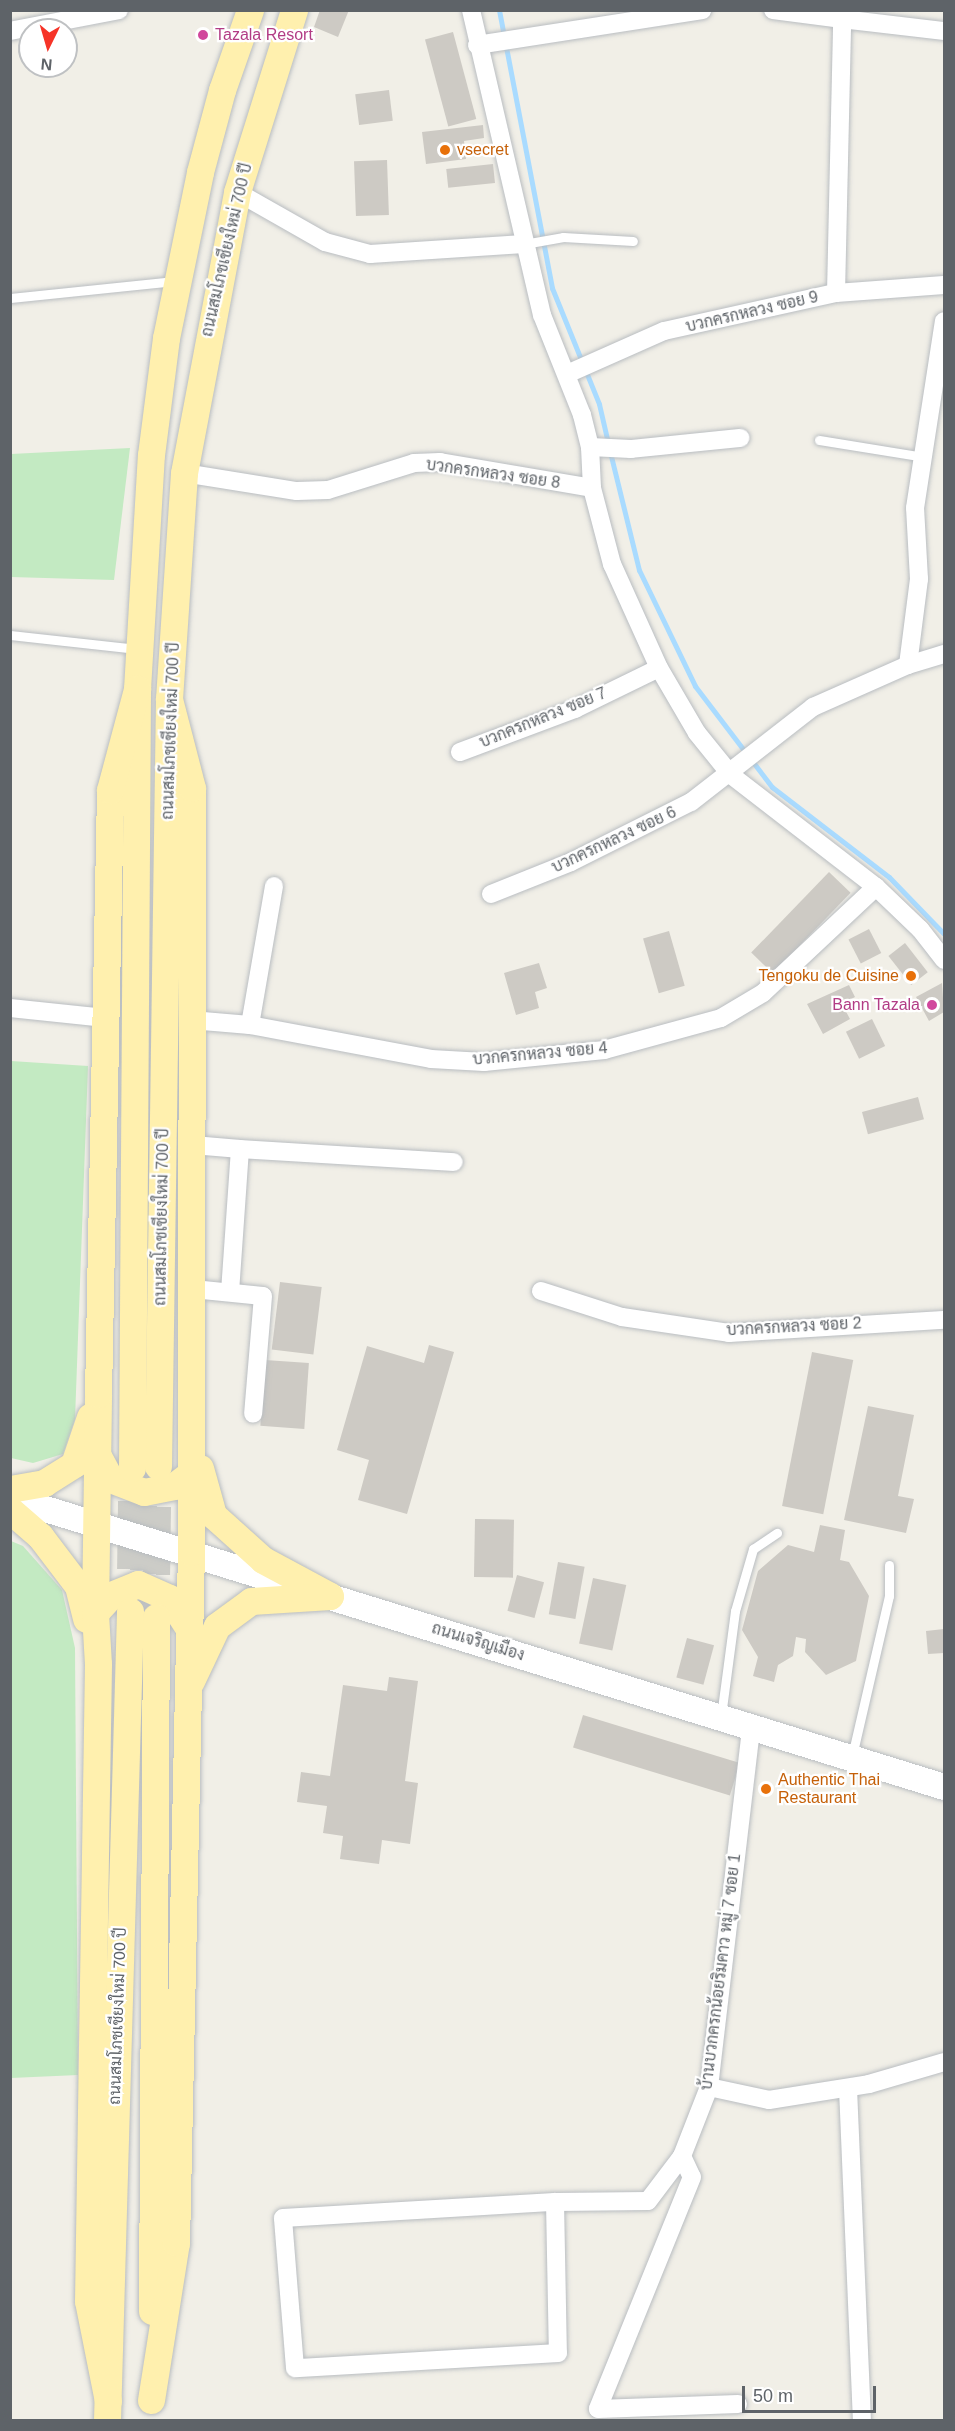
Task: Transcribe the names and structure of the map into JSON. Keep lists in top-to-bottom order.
{
  "streets": {
    "main road": ["ถนนสมโภชเชียงใหม่ 700 ปี", "ถนนเจริญเมือง"],
    "street": [
      "บวกครกหลวง ซอย 9",
      "บวกครกหลวง ซอย 8",
      "บวกครกหลวง ซอย 7",
      "บวกครกหลวง ซอย 6",
      "บวกครกหลวง ซอย 4",
      "บวกครกหลวง ซอย 2",
      "บ้านบวกครกน้อยริมคาว หมู่ 7 ซอย 1"
    ]
  },
  "crossings": [
    ["ถนนสมโภชเชียงใหม่ 700 ปี", "บวกครกหลวง ซอย 8"],
    ["ถนนเจริญเมือง", "บ้านบวกครกน้อยริมคาว หมู่ 7 ซอย 1"]
  ],
  "places": [
    "Tazala Resort",
    "vsecret",
    "Tengoku de Cuisine",
    "Bann Tazala",
    "Authentic Thai Restaurant"
  ],
  "scale_bar": "50 m",
  "north": "bottom"
}
